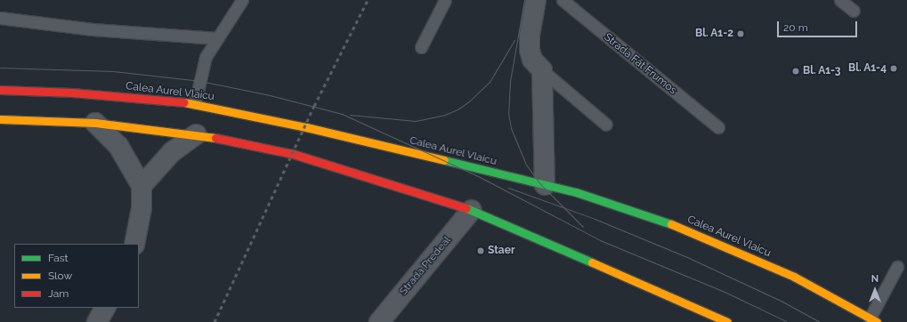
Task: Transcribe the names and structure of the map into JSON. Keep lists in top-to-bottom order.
{
  "streets": {
    "main road": ["Calea Aurel Vlaicu"],
    "street": ["Strada Predeal"],
    "lane": ["Strada Făt Frumos"]
  },
  "places": [
    "Bl. A1-2",
    "Bl. A1-4",
    "Bl. A1-3",
    "Staer"
  ],
  "legend": ["Fast", "Slow", "Jam"],
  "scale_bar": "20 m",
  "north": "top"
}
